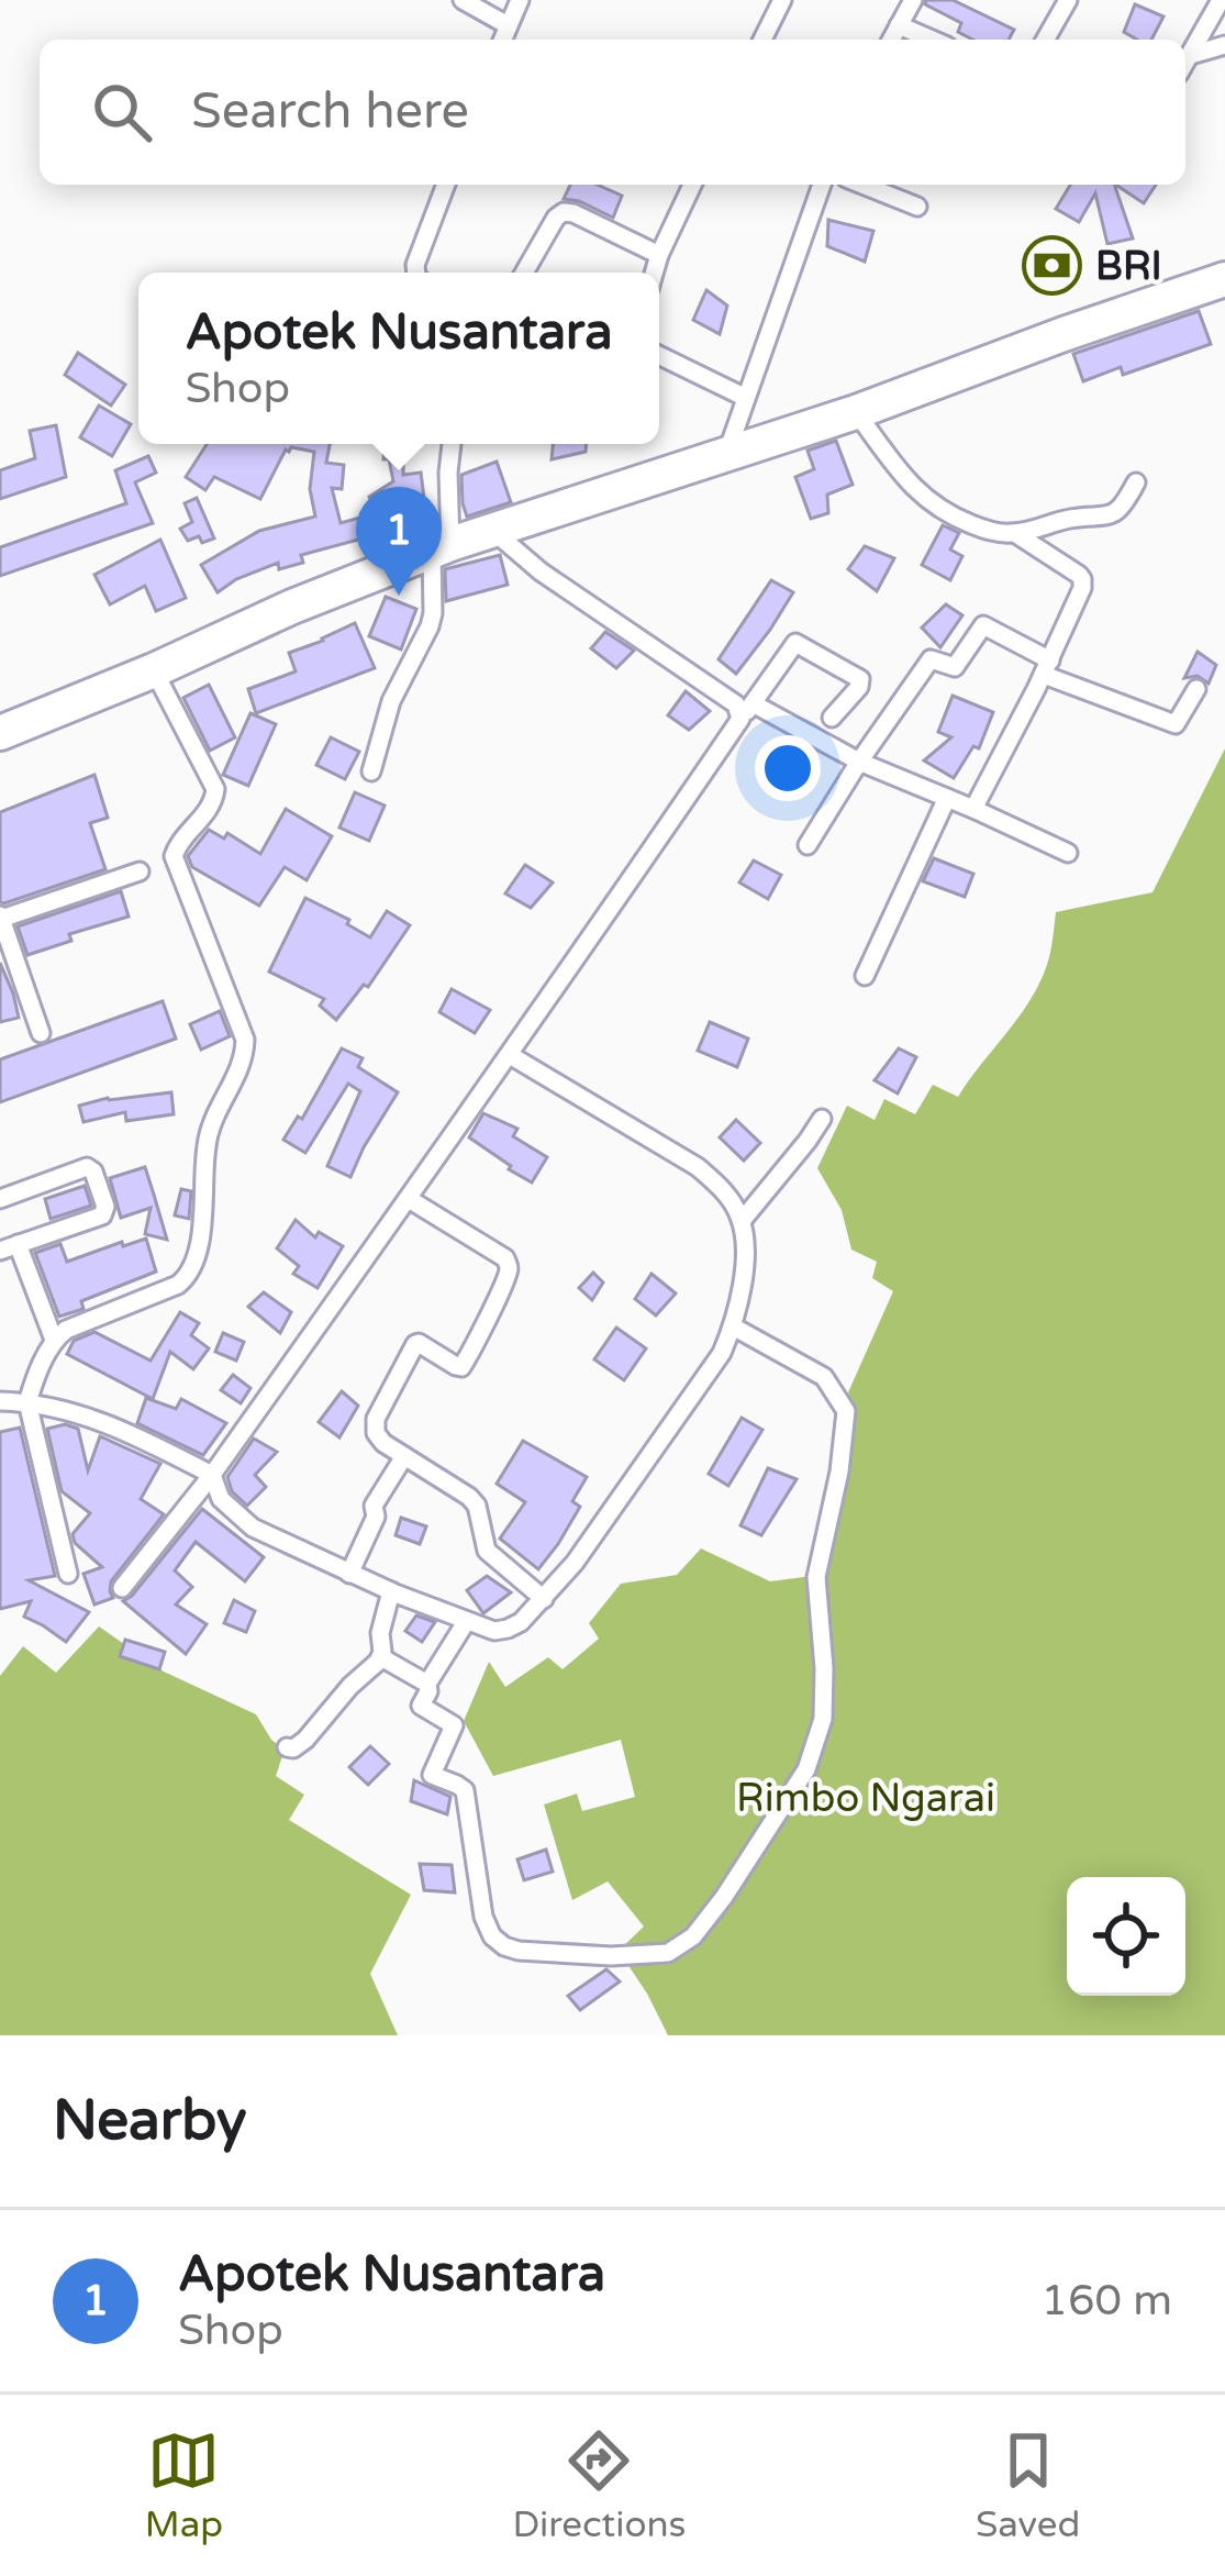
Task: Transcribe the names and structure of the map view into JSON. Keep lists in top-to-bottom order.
{
  "parks": ["Rimbo Ngarai"],
  "places": {
    "bank": ["BRI"]
  },
  "page": {
    "search": "Search here",
    "popup": ["Apotek Nusantara", "Shop"],
    "pins": "1",
    "heading": "Nearby",
    "list": [
      {
        "mark": "1",
        "name": "Apotek Nusantara",
        "note": "Shop",
        "value": "160 m"
      }
    ],
    "nav": ["Map", "Directions", "Saved"]
  }
}
